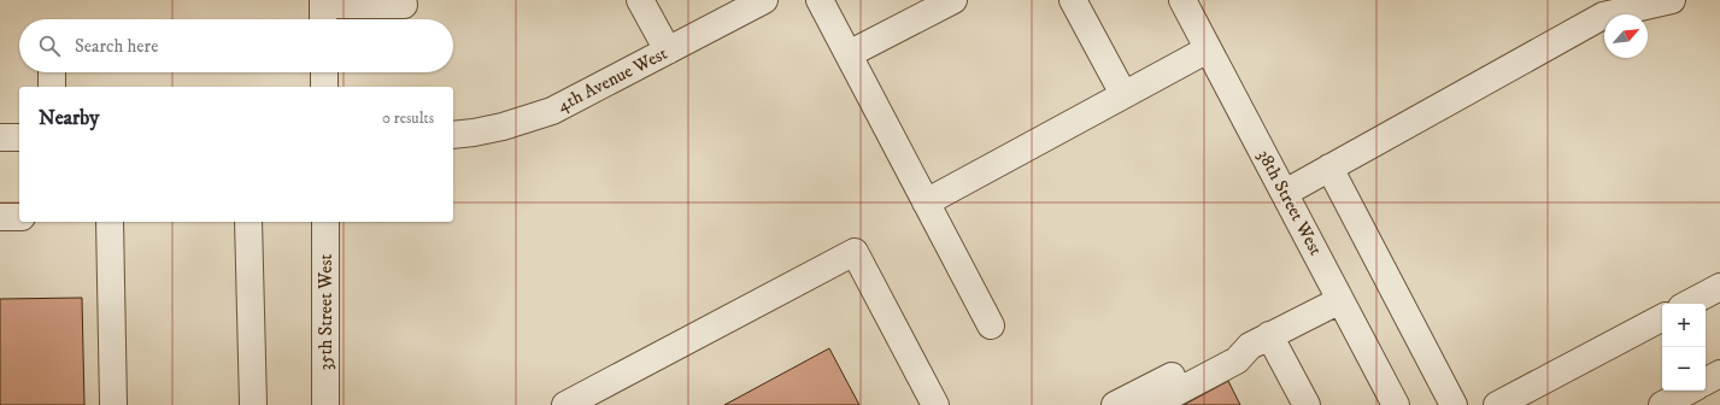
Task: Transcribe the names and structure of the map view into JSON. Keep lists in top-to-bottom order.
{
  "streets": {
    "street": ["4th Avenue West", "38th Street West", "35th Street West"]
  },
  "north": "top right",
  "page": {
    "search": "Search here",
    "heading": ["Nearby", "0 results"],
    "map_buttons": ["+", "−"]
  }
}
